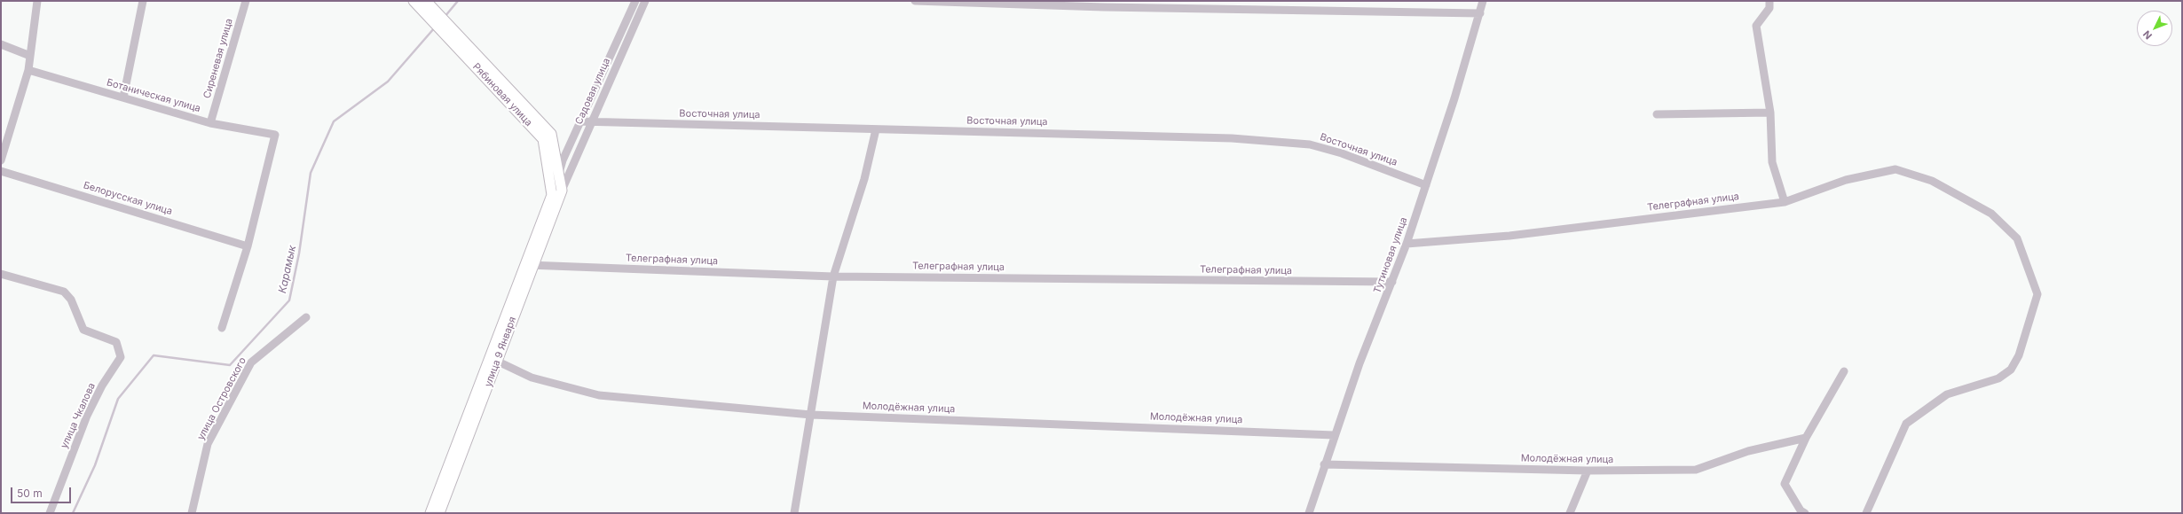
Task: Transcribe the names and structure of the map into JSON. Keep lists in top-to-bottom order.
{
  "streets": {
    "main road": ["Рябиновая улица", "улица 9 Января"],
    "street": [
      "Сиреневая улица",
      "Садовая улица",
      "Ботаническая улица",
      "Восточная улица",
      "Белорусская улица",
      "Телеграфная улица",
      "Тутиновая улица",
      "улица Островского",
      "Молодёжная улица",
      "улица Чкалова"
    ]
  },
  "crossings": [
    ["Сиреневая улица", "Ботаническая улица"],
    ["Садовая улица", "Рябиновая улица"],
    ["Садовая улица", "Восточная улица"],
    ["Садовая улица", "улица 9 Января"],
    ["Рябиновая улица", "улица 9 Января"],
    ["Ботаническая улица", "Белорусская улица"],
    ["Восточная улица", "Тутиновая улица"],
    ["Телеграфная улица", "Тутиновая улица"],
    ["Телеграфная улица", "улица 9 Января"],
    ["Тутиновая улица", "Молодёжная улица"],
    ["улица 9 Января", "Молодёжная улица"]
  ],
  "water": ["Карамык"],
  "scale_bar": "50 m",
  "north": "bottom left"
}
